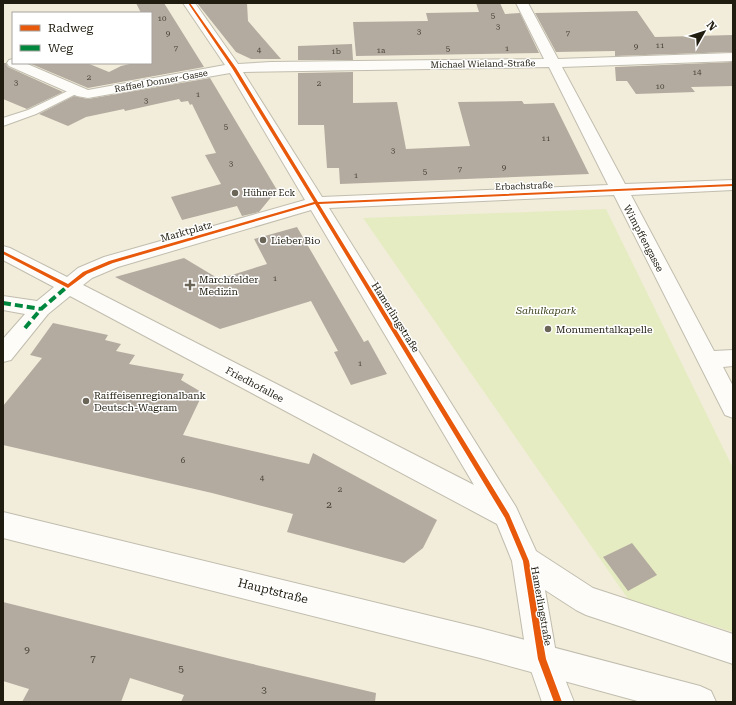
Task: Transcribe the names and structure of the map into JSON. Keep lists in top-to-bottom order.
{
  "streets": {
    "street": [
      "Michael Wieland-Straße",
      "Raffael Donner-Gasse",
      "Erbachstraße",
      "Marktplatz",
      "Wimpffengasse",
      "Hamerlingstraße",
      "Friedhofallee",
      "Hauptstraße"
    ]
  },
  "crossings": [
    ["Michael Wieland-Straße", "Raffael Donner-Gasse"],
    ["Michael Wieland-Straße", "Wimpffengasse"],
    ["Michael Wieland-Straße", "Hamerlingstraße"],
    ["Raffael Donner-Gasse", "Hamerlingstraße"],
    ["Erbachstraße", "Marktplatz"],
    ["Erbachstraße", "Wimpffengasse"],
    ["Erbachstraße", "Hamerlingstraße"],
    ["Marktplatz", "Hamerlingstraße"],
    ["Marktplatz", "Friedhofallee"],
    ["Hamerlingstraße", "Friedhofallee"],
    ["Hamerlingstraße", "Hauptstraße"]
  ],
  "parks": ["Sahulkapark"],
  "places": {
    "other": [
      "Hühner Eck",
      "Lieber Bio",
      "Monumentalkapelle",
      "Raiffeisenregionalbank Deutsch-Wagram"
    ],
    "health": ["Marchfelder Medizin"]
  },
  "house_numbers": [
    "5",
    "10",
    "3",
    "3",
    "9",
    "7",
    "11",
    "9",
    "7",
    "5",
    "1",
    "4",
    "1a",
    "1b",
    "14",
    "2",
    "3",
    "2",
    "10",
    "1",
    "3",
    "5",
    "11",
    "3",
    "3",
    "9",
    "7",
    "5",
    "1",
    "1",
    "1",
    "6",
    "4",
    "2",
    "2",
    "9",
    "7",
    "5",
    "3"
  ],
  "legend": ["Radweg", "Weg"],
  "north": "top right"
}
